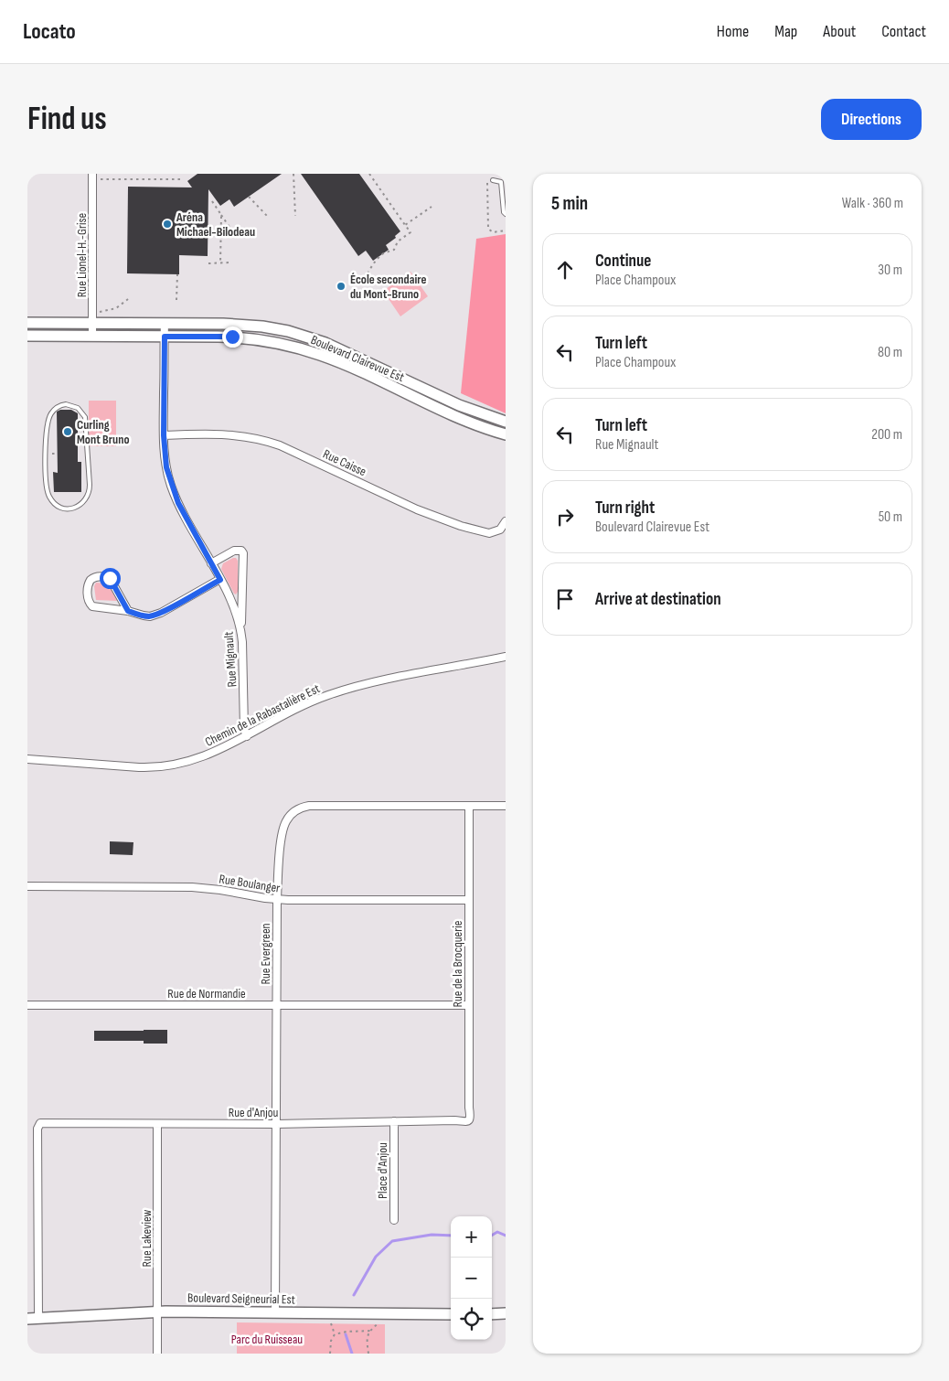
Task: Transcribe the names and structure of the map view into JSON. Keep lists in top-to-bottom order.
{
  "streets": {
    "street": [
      "Rue Lionel-H.-Grise",
      "Boulevard Clairevue Est",
      "Rue Caisse",
      "Rue Mignault",
      "Chemin de la Rabastalière Est",
      "Rue Boulanger",
      "Rue Evergreen",
      "Rue de la Brocquerie",
      "Rue de Normandie",
      "Rue d'Anjou",
      "Place d'Anjou",
      "Rue Lakeview",
      "Boulevard Seigneurial Est"
    ]
  },
  "crossings": [
    ["Rue Lionel-H.-Grise", "Boulevard Clairevue Est"],
    ["Boulevard Clairevue Est", "Rue Mignault"],
    ["Rue Caisse", "Rue Mignault"],
    ["Rue Mignault", "Chemin de la Rabastalière Est"],
    ["Rue Boulanger", "Rue Evergreen"],
    ["Rue Boulanger", "Rue de la Brocquerie"],
    ["Rue Evergreen", "Rue de la Brocquerie"],
    ["Rue Evergreen", "Rue de Normandie"],
    ["Rue Evergreen", "Rue d'Anjou"],
    ["Rue Evergreen", "Boulevard Seigneurial Est"],
    ["Rue de la Brocquerie", "Rue de Normandie"],
    ["Rue de la Brocquerie", "Rue d'Anjou"],
    ["Rue d'Anjou", "Place d'Anjou"],
    ["Rue d'Anjou", "Rue Lakeview"],
    ["Rue d'Anjou", "Boulevard Seigneurial Est"],
    ["Rue Lakeview", "Boulevard Seigneurial Est"]
  ],
  "parks": ["Parc du Ruisseau"],
  "places": ["Aréna Michael-Bilodeau", "École secondaire du Mont-Bruno", "Curling Mont Bruno"],
  "page": {
    "header": "Locato",
    "nav": [
      "Home",
      "Map",
      "About",
      "Contact"
    ],
    "buttons": "Directions",
    "title": "Find us",
    "heading": ["5 min", "Walk · 360 m"],
    "list": [
      ["Continue", "Place Champoux", "30 m"],
      ["Turn left", "Place Champoux", "80 m"],
      ["Turn left", "Rue Mignault", "200 m"],
      ["Turn right", "Boulevard Clairevue Est", "50 m"],
      "Arrive at destination"
    ],
    "map_buttons": ["+", "−"]
  }
}
